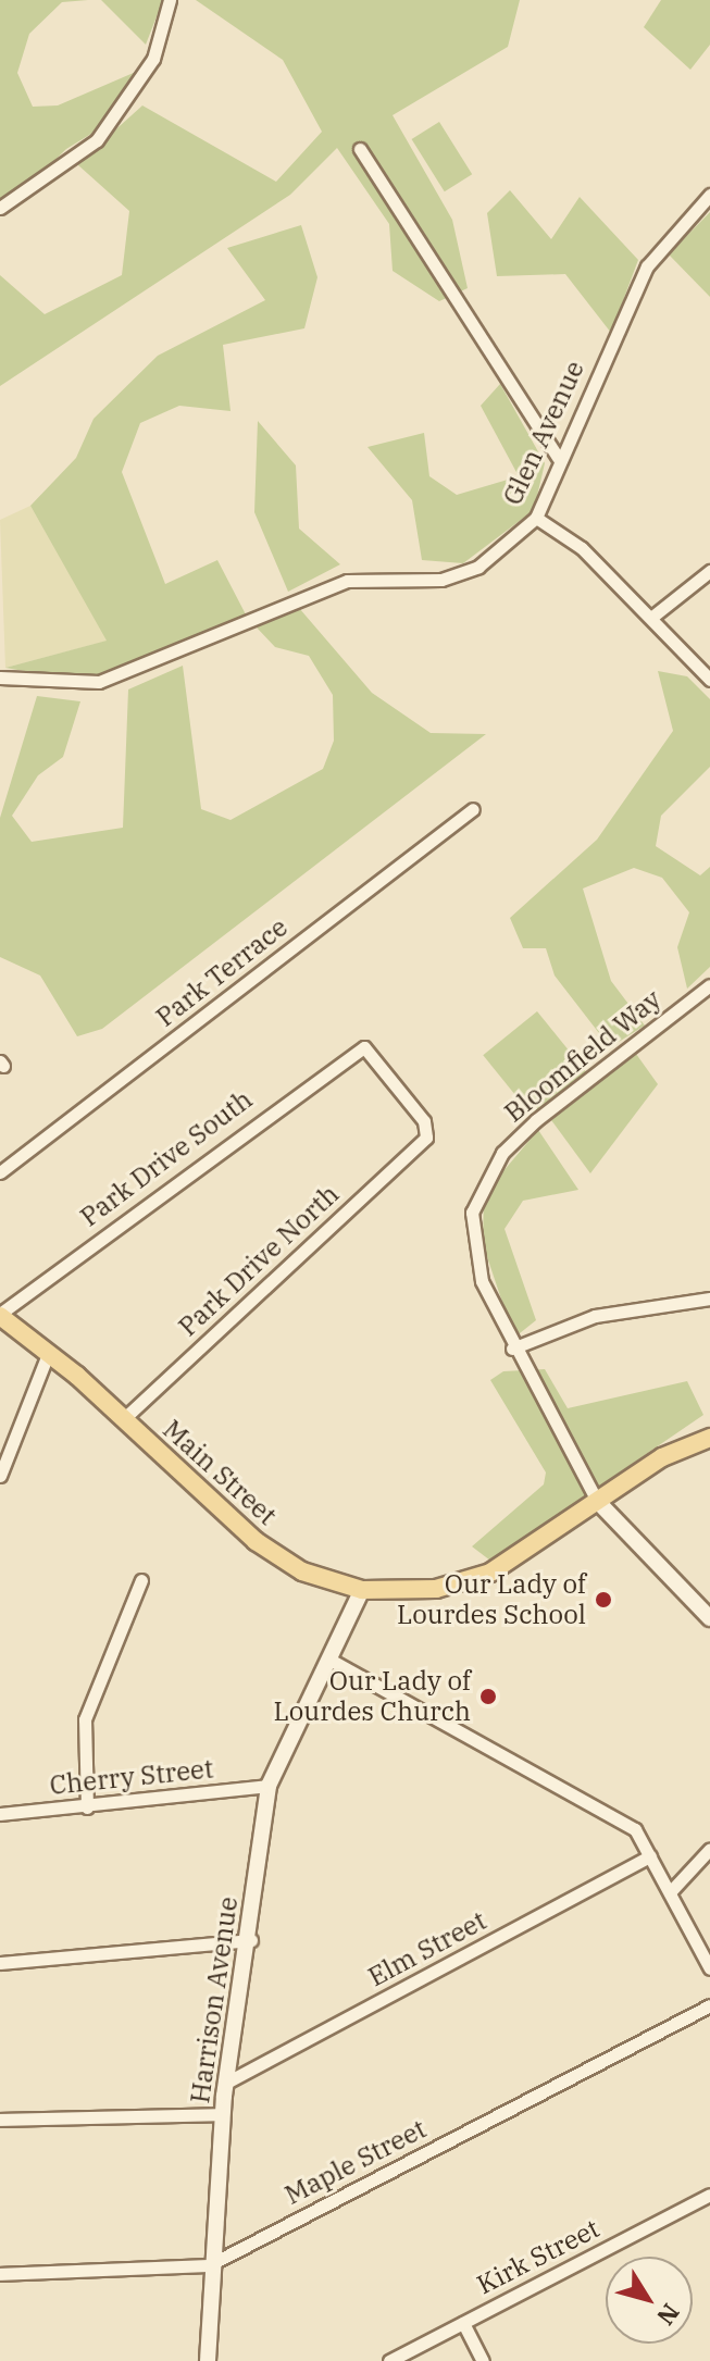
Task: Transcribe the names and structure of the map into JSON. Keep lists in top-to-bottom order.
{
  "streets": {
    "main road": ["Main Street"],
    "street": [
      "Glen Avenue",
      "Park Terrace",
      "Bloomfield Way",
      "Park Drive South",
      "Park Drive North",
      "Cherry Street",
      "Elm Street",
      "Harrison Avenue",
      "Maple Street",
      "Kirk Street"
    ]
  },
  "crossings": [
    ["Park Drive South", "Park Drive North"],
    ["Park Drive South", "Main Street"],
    ["Park Drive North", "Main Street"],
    ["Cherry Street", "Harrison Avenue"],
    ["Elm Street", "Harrison Avenue"],
    ["Harrison Avenue", "Maple Street"]
  ],
  "places": ["Our Lady of Lourdes School", "Our Lady of Lourdes Church"],
  "north": "bottom right"
}
